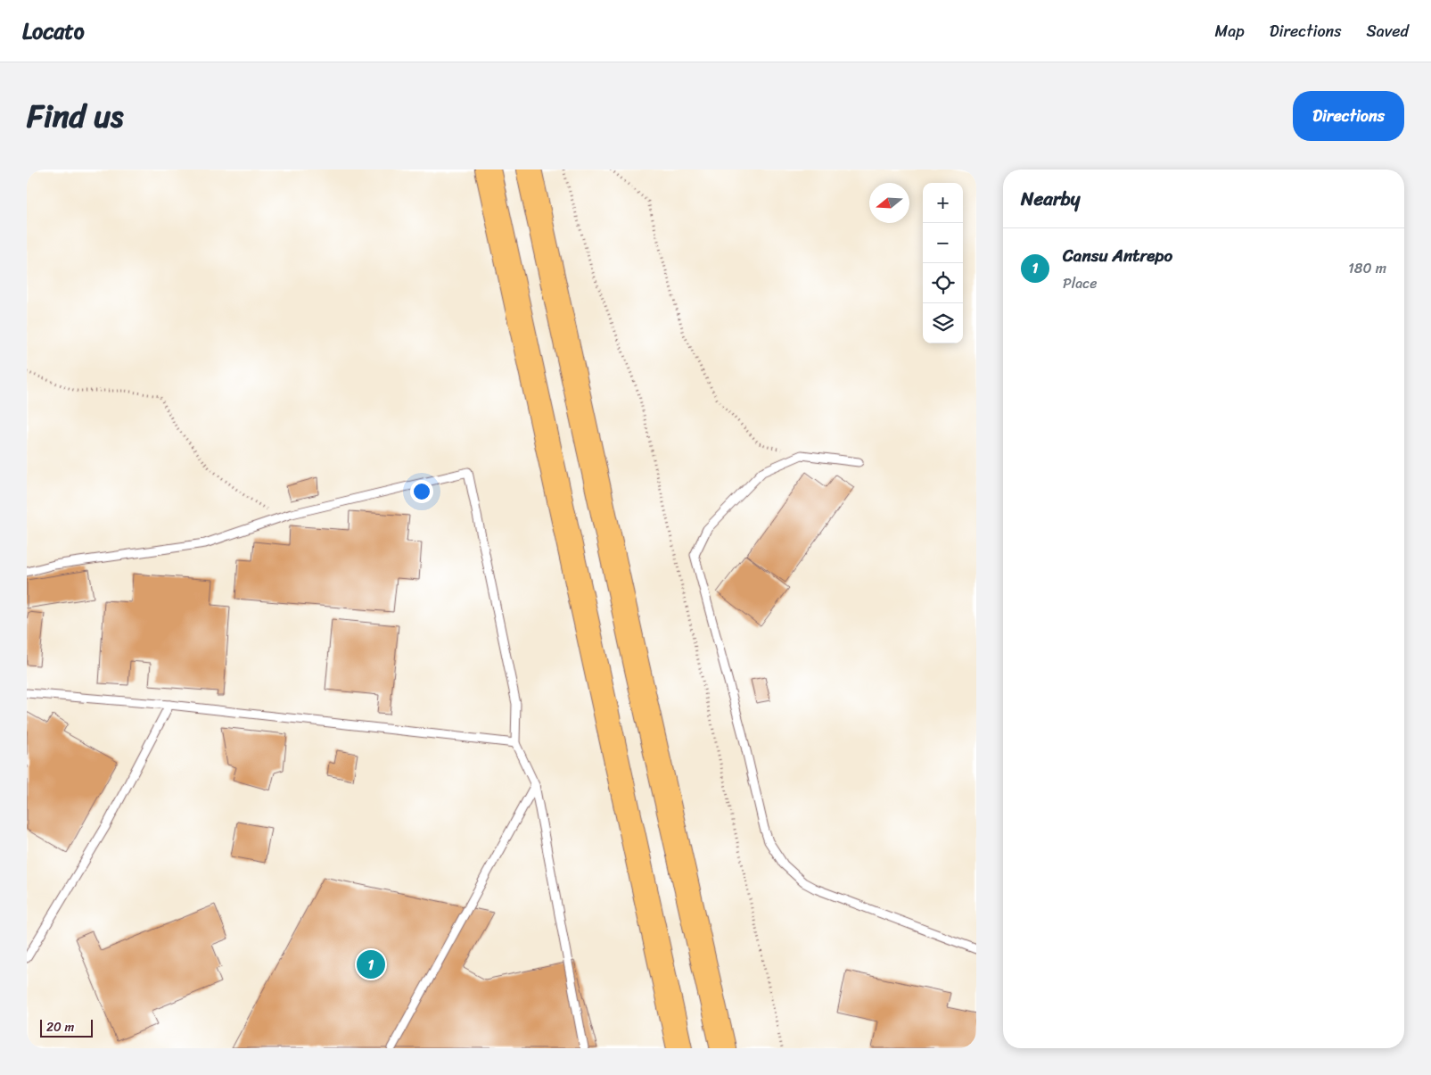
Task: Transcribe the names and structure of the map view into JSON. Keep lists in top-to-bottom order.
{
  "scale_bar": "20 m",
  "north": "left",
  "page": {
    "header": "Locato",
    "nav": ["Map", "Directions", "Saved"],
    "title": "Find us",
    "buttons": "Directions",
    "heading": "Nearby",
    "map_buttons": ["+", "−"],
    "list": [
      {
        "mark": "1",
        "name": "Cansu Antrepo",
        "note": "Place",
        "value": "180 m"
      }
    ],
    "pins": "1",
    "scale": "20 m"
  }
}
